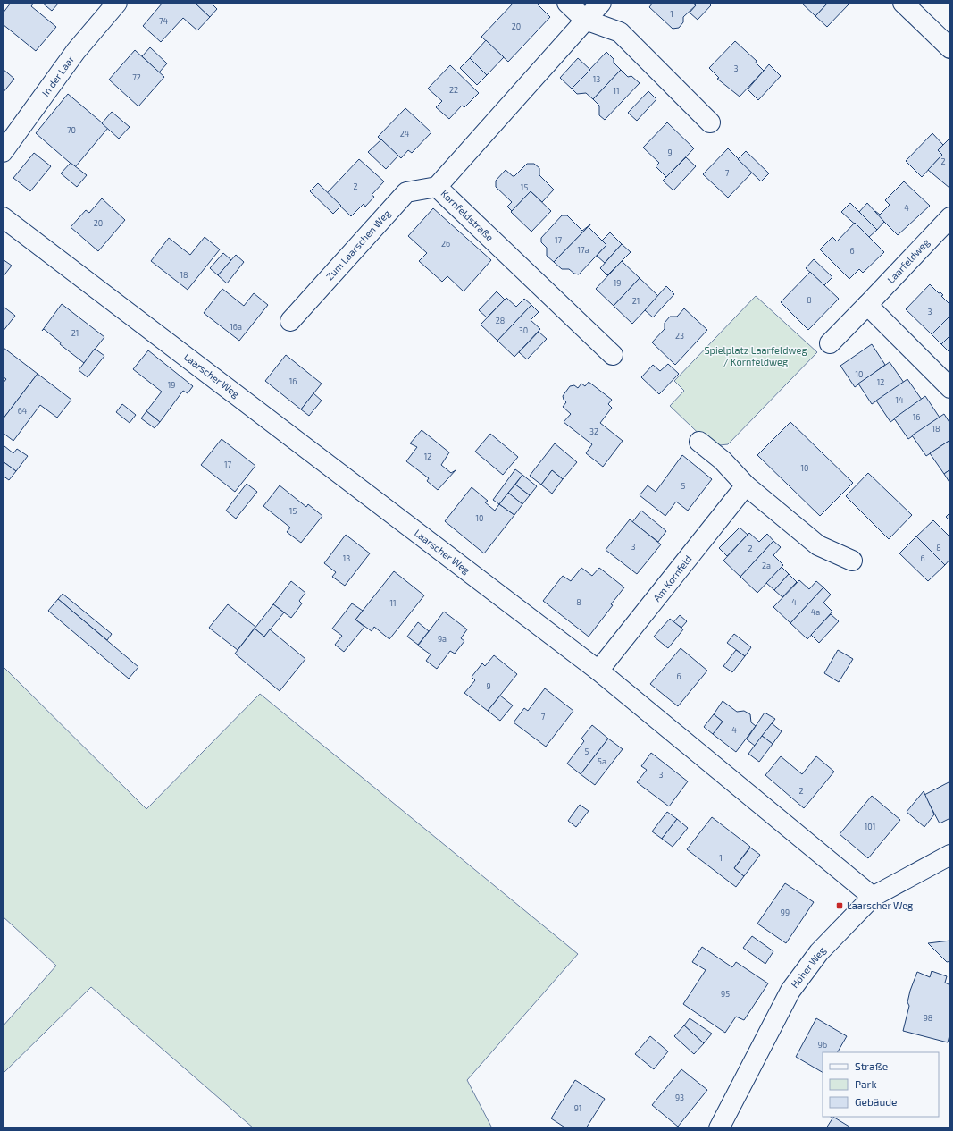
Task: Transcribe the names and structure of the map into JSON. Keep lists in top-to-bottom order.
{
  "streets": {
    "street": [
      "In der Laar",
      "Kornfeldstraße",
      "Zum Laarschen Weg",
      "Laarfeldweg",
      "Laarscher Weg",
      "Am Kornfeld",
      "Hoher Weg"
    ]
  },
  "crossings": [
    ["Kornfeldstraße", "Zum Laarschen Weg"],
    ["Laarscher Weg", "Am Kornfeld"],
    ["Laarscher Weg", "Hoher Weg"]
  ],
  "parks": ["Spielplatz Laarfeldweg / Kornfeldweg"],
  "places": {
    "transit": ["Laarscher Weg"]
  },
  "house_numbers": [
    "1",
    "74",
    "20",
    "3",
    "72",
    "13",
    "22",
    "11",
    "70",
    "24",
    "9",
    "2",
    "7",
    "2",
    "15",
    "4",
    "20",
    "17",
    "26",
    "17a",
    "6",
    "18",
    "19",
    "8",
    "21",
    "3",
    "28",
    "16a",
    "30",
    "21",
    "23",
    "10",
    "16",
    "12",
    "19",
    "14",
    "64",
    "16",
    "18",
    "32",
    "12",
    "17",
    "10",
    "5",
    "15",
    "10",
    "3",
    "8",
    "2",
    "13",
    "6",
    "2a",
    "8",
    "4",
    "11",
    "4a",
    "9a",
    "6",
    "9",
    "7",
    "4",
    "5",
    "5a",
    "3",
    "2",
    "101",
    "1",
    "99",
    "95",
    "98",
    "96",
    "93",
    "91"
  ],
  "legend": ["Straße", "Park", "Gebäude"]
}
